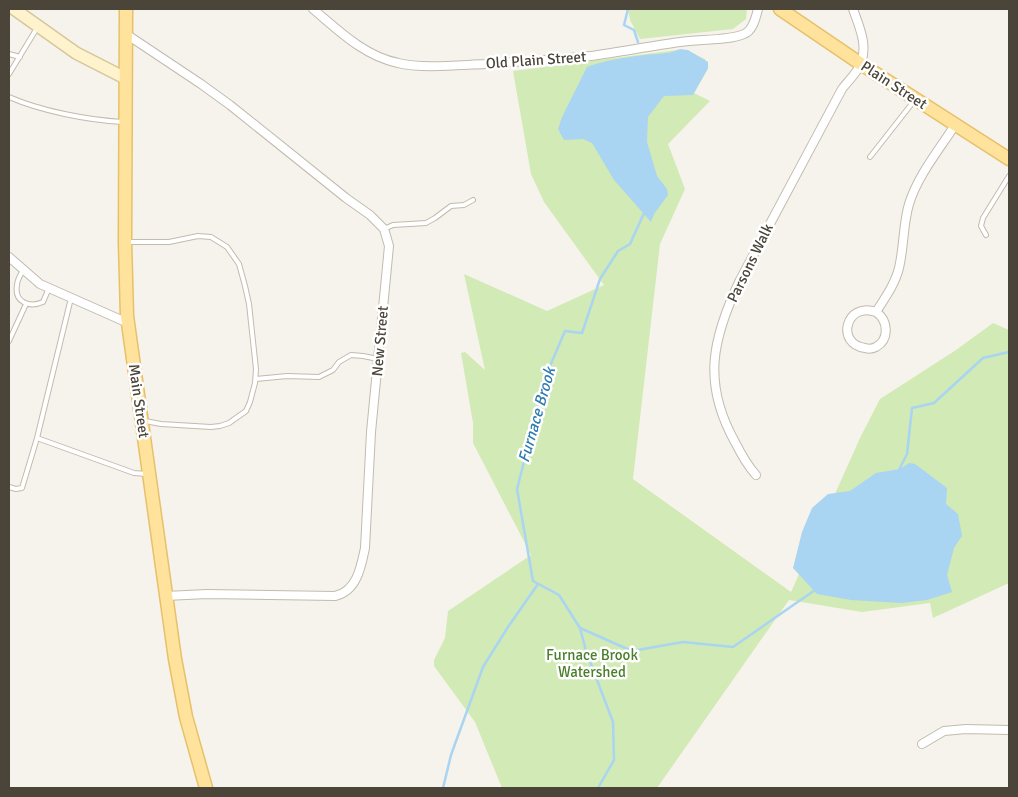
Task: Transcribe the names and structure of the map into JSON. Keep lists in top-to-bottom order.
{
  "streets": {
    "main road": ["Plain Street", "Main Street"],
    "street": ["Old Plain Street", "Parsons Walk", "New Street"]
  },
  "crossings": [
    ["Plain Street", "Parsons Walk"],
    ["New Street", "Main Street"]
  ],
  "water": ["Furnace Brook"],
  "parks": ["Furnace Brook Watershed"]
}
